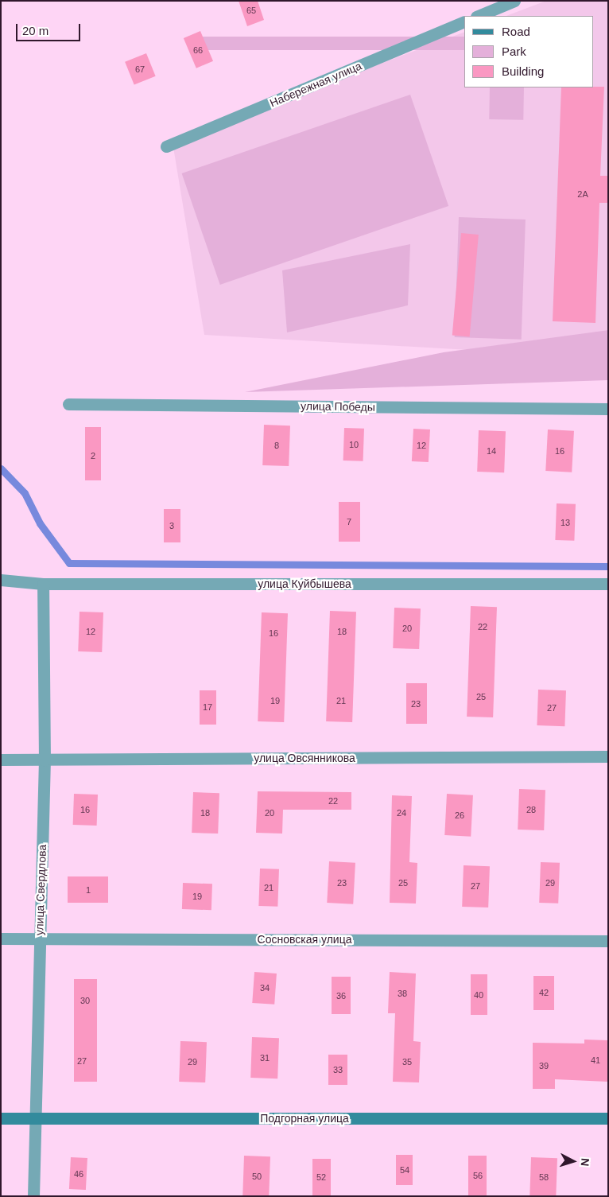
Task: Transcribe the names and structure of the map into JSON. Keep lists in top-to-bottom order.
{
  "streets": {
    "street": [
      "Набережная улица",
      "улица Победы",
      "улица Куйбышева",
      "улица Овсянникова",
      "улица Свердлова",
      "Сосновская улица",
      "Подгорная улица"
    ]
  },
  "crossings": [
    ["улица Куйбышева", "улица Свердлова"],
    ["улица Овсянникова", "улица Свердлова"],
    ["улица Свердлова", "Сосновская улица"],
    ["улица Свердлова", "Подгорная улица"]
  ],
  "house_numbers": [
    "65",
    "66",
    "67",
    "2А",
    "10",
    "8",
    "12",
    "14",
    "16",
    "2",
    "7",
    "13",
    "3",
    "22",
    "20",
    "12",
    "18",
    "16",
    "25",
    "19",
    "21",
    "23",
    "17",
    "27",
    "22",
    "16",
    "28",
    "18",
    "20",
    "24",
    "26",
    "23",
    "25",
    "29",
    "27",
    "21",
    "1",
    "19",
    "34",
    "42",
    "38",
    "40",
    "36",
    "30",
    "31",
    "41",
    "27",
    "29",
    "35",
    "39",
    "33",
    "54",
    "46",
    "56",
    "50",
    "52",
    "58"
  ],
  "legend": ["Road", "Park", "Building"],
  "scale_bar": "20 m",
  "north": "right"
}
